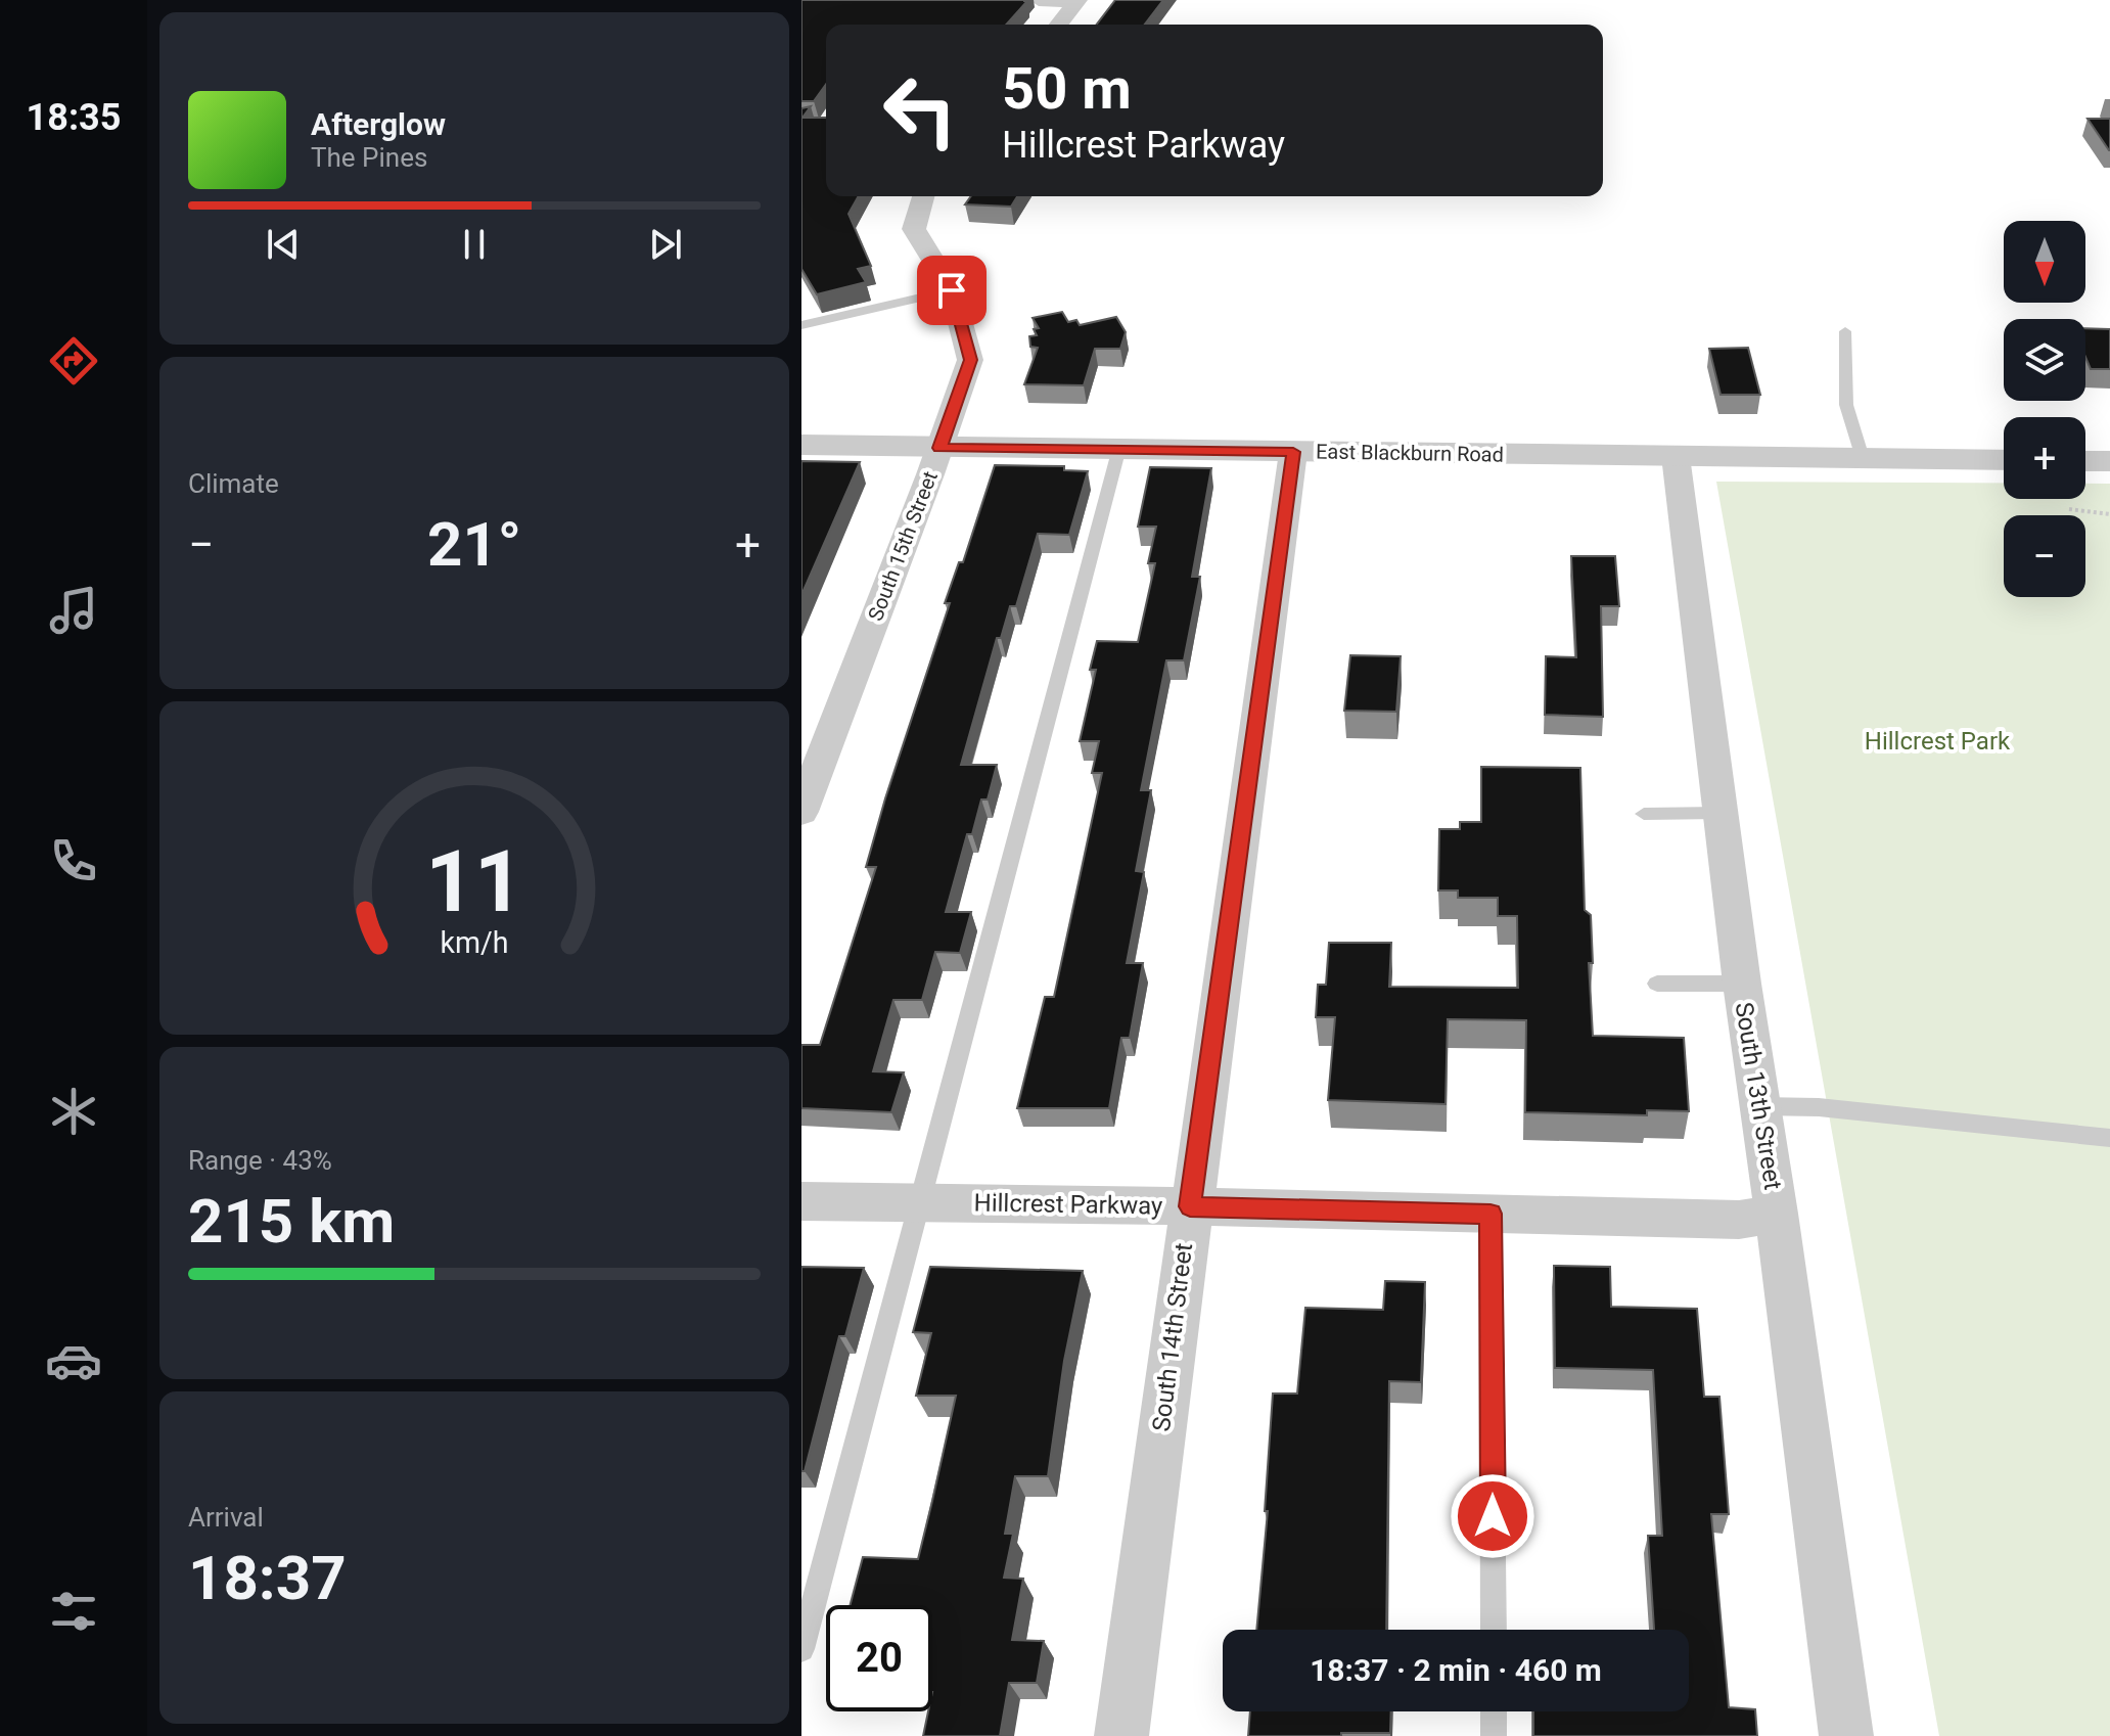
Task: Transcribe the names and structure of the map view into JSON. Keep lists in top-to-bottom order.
{
  "streets": {
    "street": [
      "East Blackburn Road",
      "South 15th Street",
      "South 13th Street",
      "Hillcrest Parkway",
      "South 14th Street"
    ]
  },
  "crossings": [
    ["East Blackburn Road", "South 15th Street"],
    ["East Blackburn Road", "South 13th Street"],
    ["East Blackburn Road", "South 14th Street"],
    ["South 13th Street", "Hillcrest Parkway"],
    ["Hillcrest Parkway", "South 14th Street"]
  ],
  "parks": ["Hillcrest Park"],
  "north": "bottom",
  "page": {
    "tabs": "18:35",
    "turn": ["50 m", "Hillcrest Parkway"],
    "song": ["Afterglow", "The Pines"],
    "map_buttons": ["+", "−"],
    "tile": [
      "Climate",
      ["Range · 43%", "215 km"],
      ["Arrival", "18:37"]
    ],
    "heat": ["−", "21°", "+"],
    "limit": "20",
    "trip": "18:37 · 2 min · 460 m",
    "gauge": ["11", "km/h"]
  }
}
